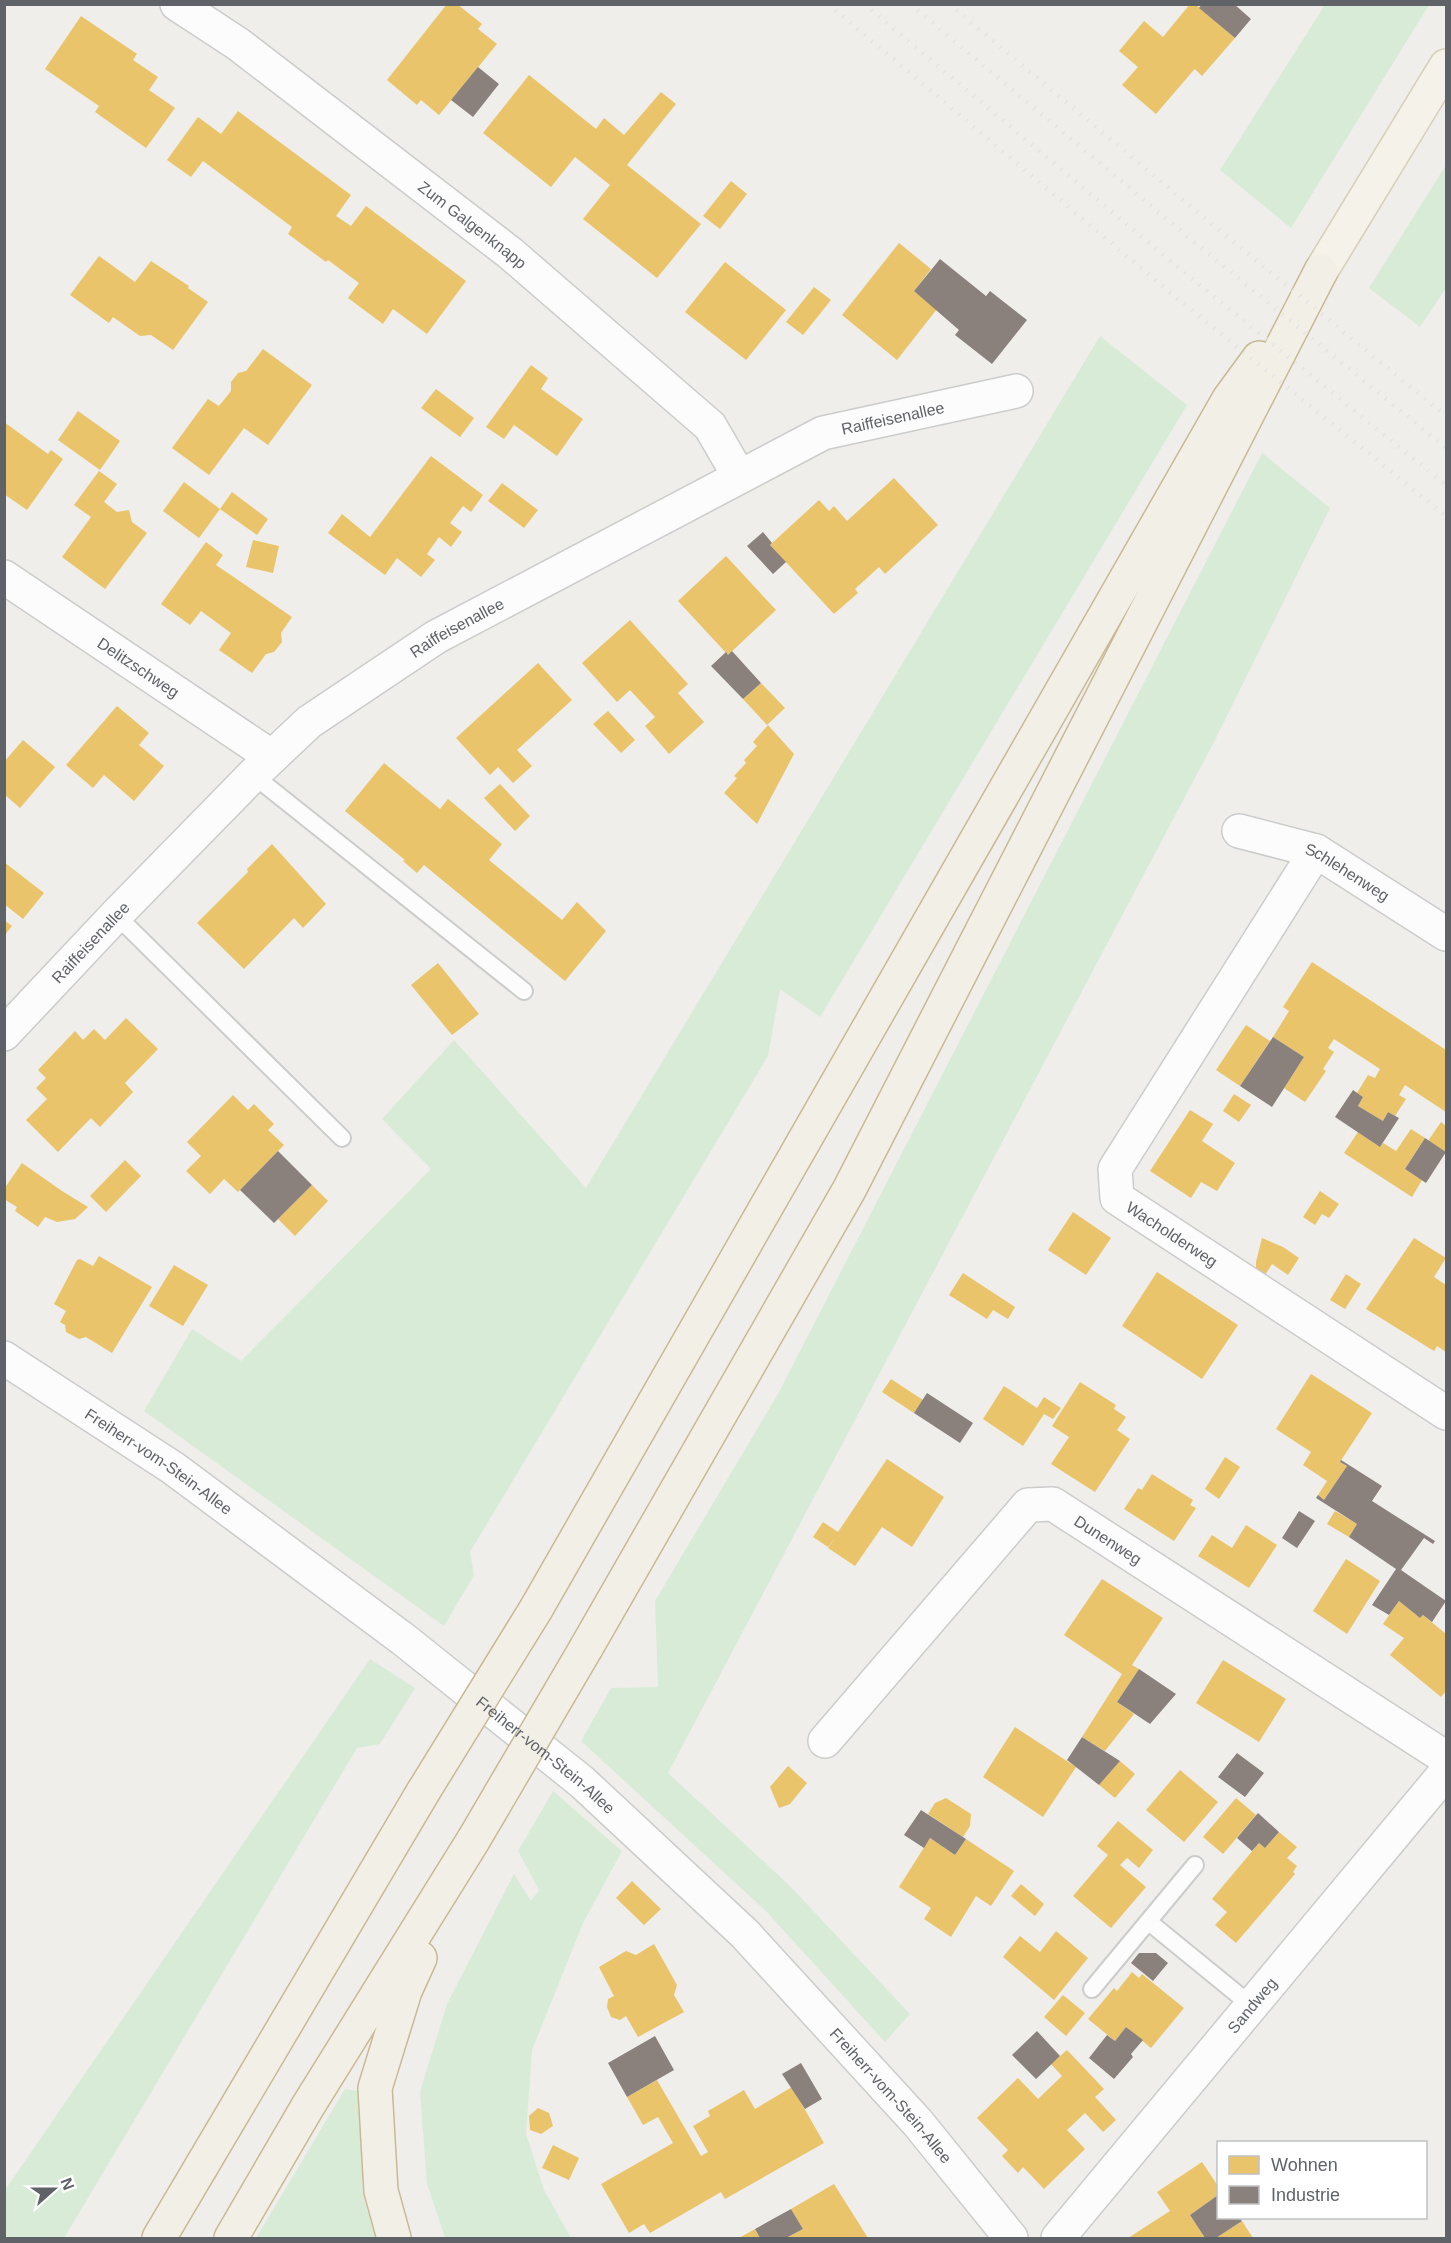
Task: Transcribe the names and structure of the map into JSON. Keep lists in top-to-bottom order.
{
  "streets": {
    "street": [
      "Zum Galgenknapp",
      "Raiffeisenallee",
      "Delitzschweg",
      "Schlehenweg",
      "Wacholderweg",
      "Freiherr-vom-Stein-Allee",
      "Dunenweg",
      "Sandweg"
    ]
  },
  "crossings": [
    ["Zum Galgenknapp", "Raiffeisenallee"],
    ["Raiffeisenallee", "Delitzschweg"],
    ["Schlehenweg", "Wacholderweg"]
  ],
  "legend": ["Wohnen", "Industrie"],
  "north": "right"
}
